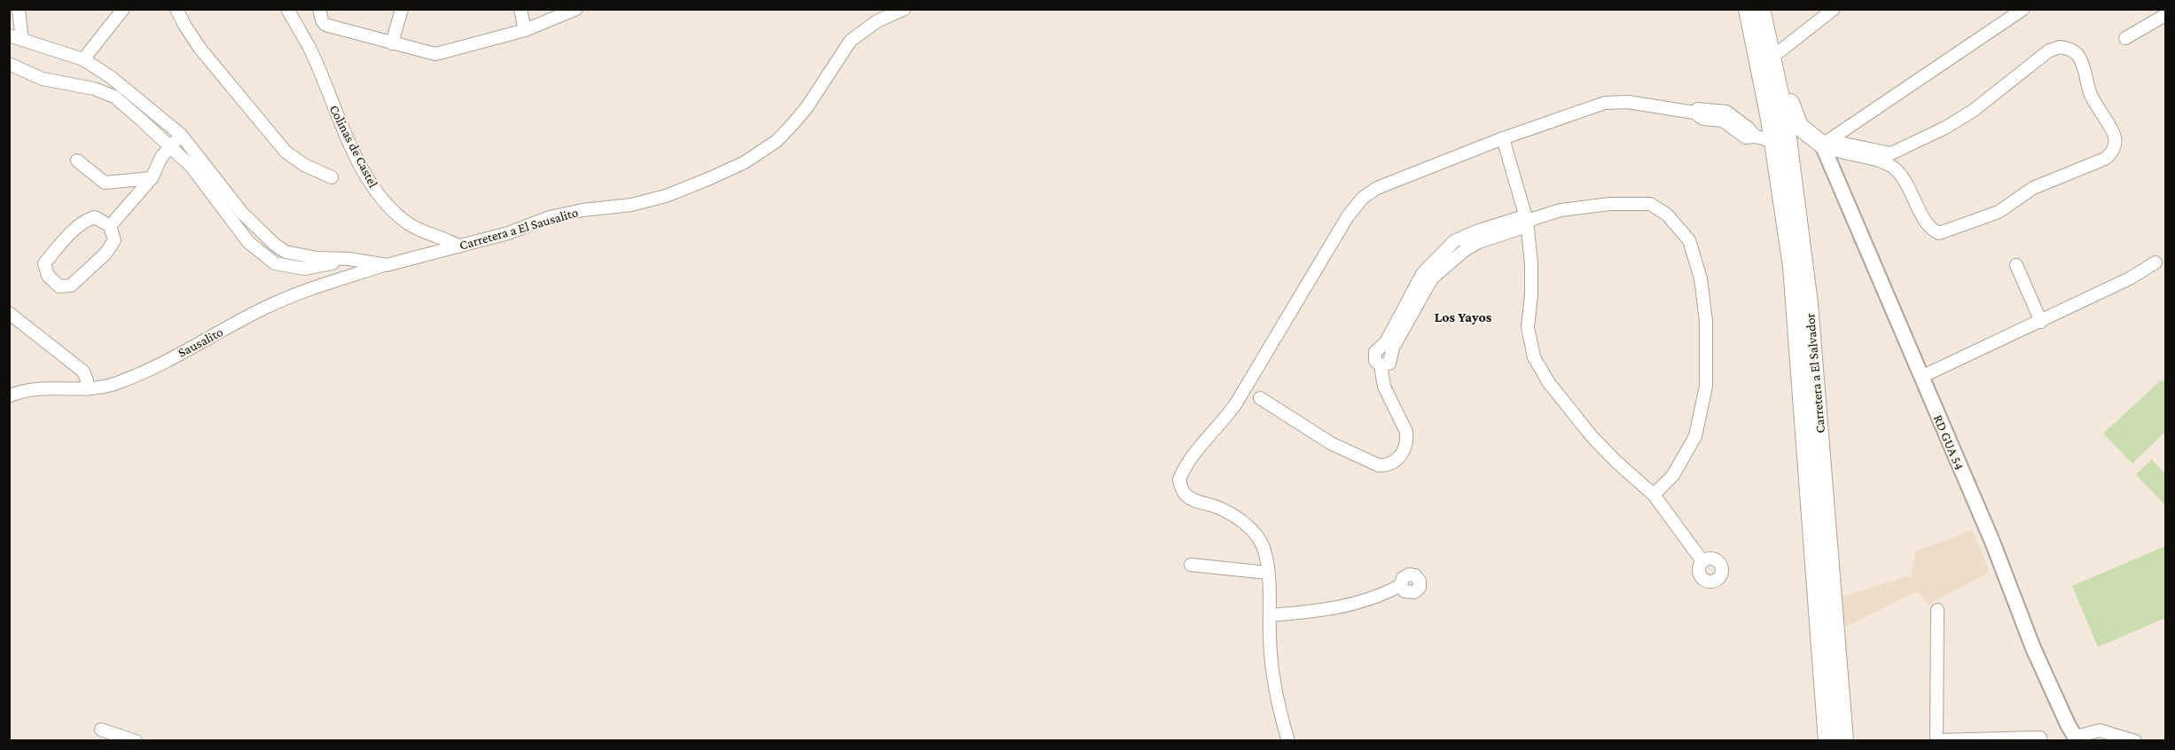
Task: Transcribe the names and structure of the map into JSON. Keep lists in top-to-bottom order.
{
  "streets": {
    "highway": ["Carretera a El Salvador"],
    "main road": ["RD GUA 54"],
    "street": ["Colinas de Castel", "Carretera a El Sausalito", "Sausalito"]
  },
  "crossings": [
    ["Colinas de Castel", "Carretera a El Sausalito"],
    ["Carretera a El Sausalito", "Sausalito"]
  ],
  "districts": ["Los Yayos"]
}
